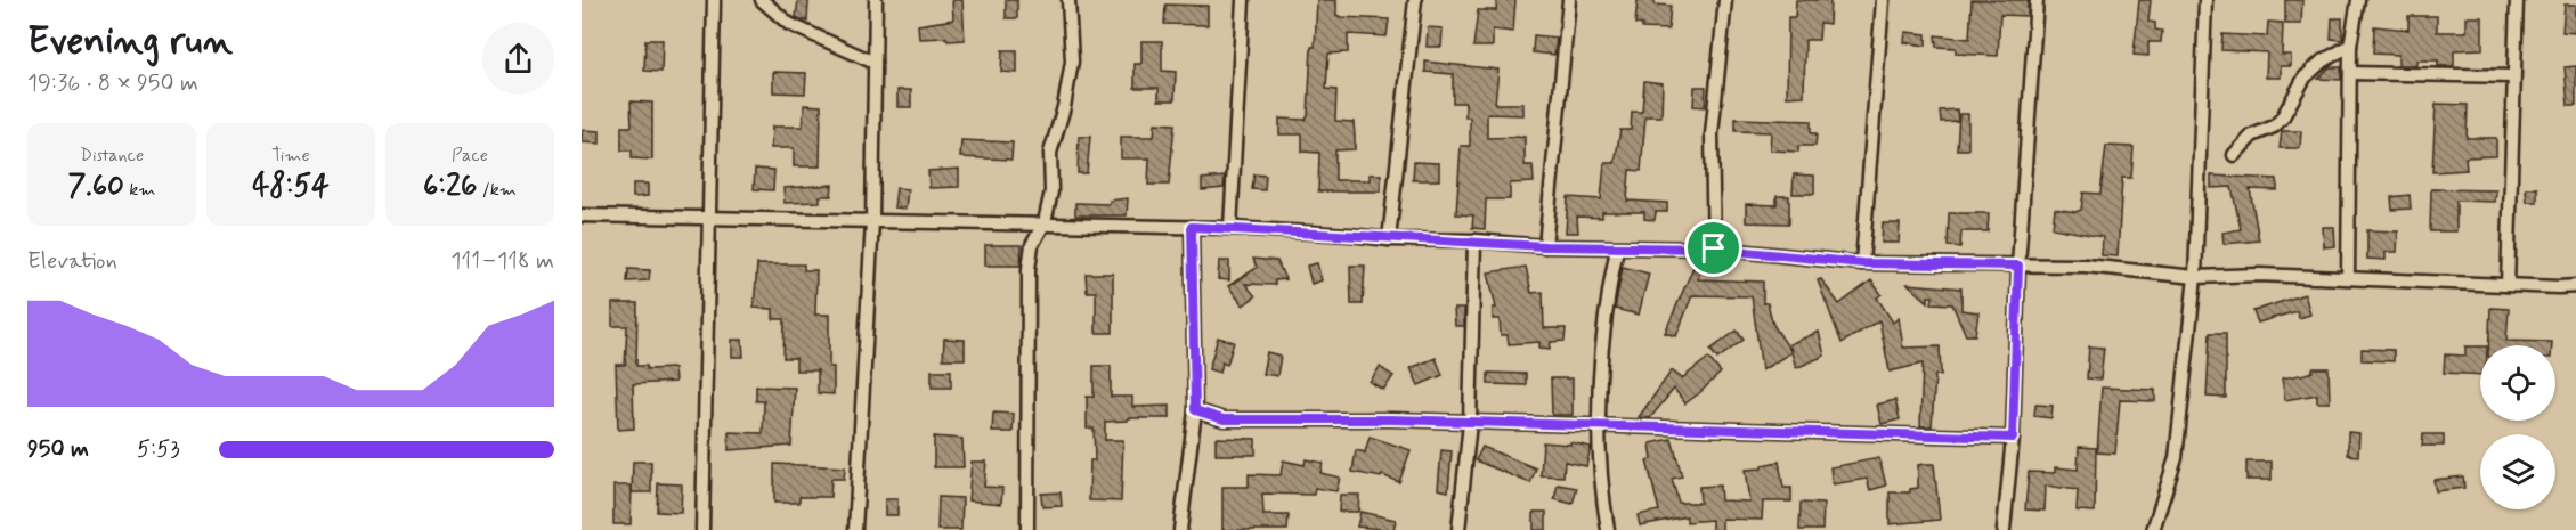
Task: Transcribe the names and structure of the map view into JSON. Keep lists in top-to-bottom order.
{
  "page": {
    "heading": ["Evening run", "19:36 · 8 × 950 m"],
    "stats": [
      ["Distance", "7.60 km"],
      ["Time", "48:54"],
      ["Pace", "6:26 /km"]
    ],
    "chart": ["Elevation", "111–118 m"],
    "list": [
      {
        "name": "950 m",
        "note": "5:53"
      }
    ]
  }
}
